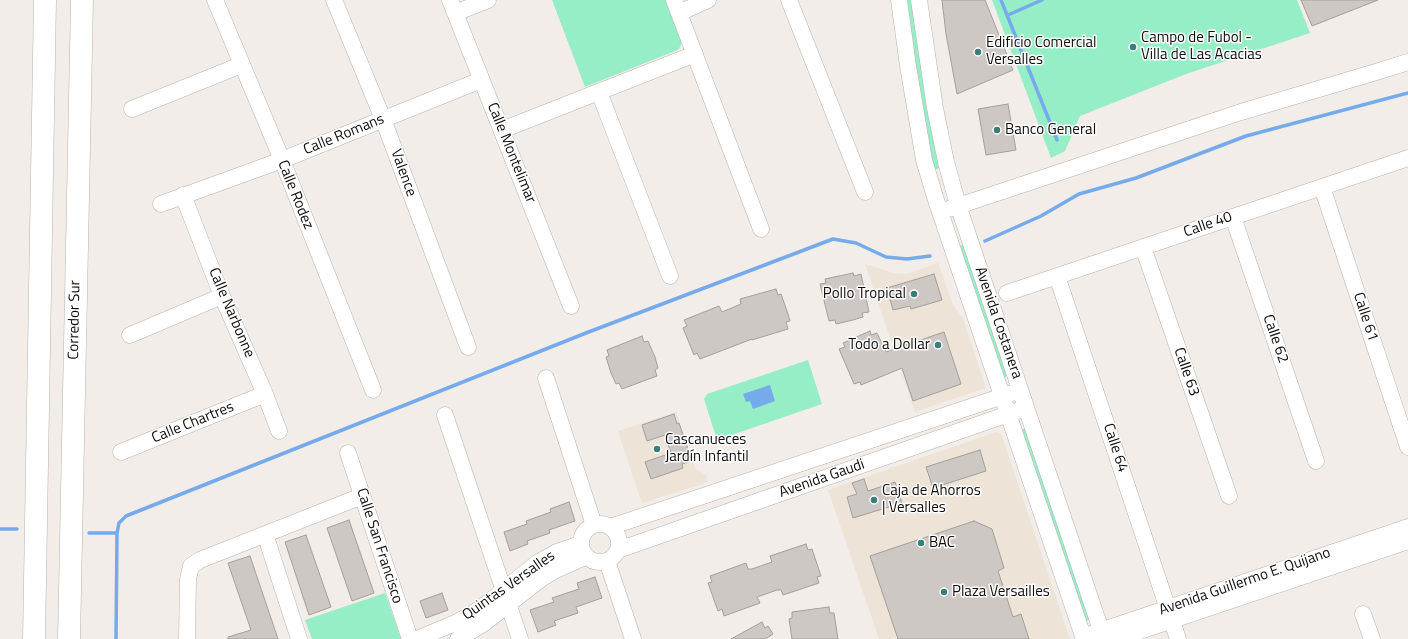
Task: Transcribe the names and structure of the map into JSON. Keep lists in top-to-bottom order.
{
  "streets": {
    "highway": ["Corredor Sur"],
    "street": [
      "Calle Romans",
      "Calle Montelimar",
      "Valence",
      "Calle Rodez",
      "Calle 40",
      "Calle Narbonne",
      "Calle 61",
      "Avenida Costanera",
      "Calle 62",
      "Calle 63",
      "Calle Chartres",
      "Calle 64",
      "Avenida Gaudi",
      "Calle San Francisco",
      "Avenida Guillermo E. Quijano",
      "Quintas Versalles"
    ]
  },
  "crossings": [
    ["Calle Romans", "Calle Montelimar"],
    ["Calle Romans", "Valence"],
    ["Calle Romans", "Calle Rodez"],
    ["Calle Romans", "Calle Narbonne"],
    ["Calle 40", "Calle 61"],
    ["Calle 40", "Calle 62"],
    ["Calle 40", "Calle 63"],
    ["Calle 40", "Calle 64"],
    ["Calle Narbonne", "Calle Chartres"],
    ["Avenida Costanera", "Avenida Gaudi"],
    ["Avenida Costanera", "Avenida Guillermo E. Quijano"],
    ["Calle 64", "Avenida Guillermo E. Quijano"],
    ["Avenida Gaudi", "Quintas Versalles"]
  ],
  "places": [
    "Campo de Fubol - Villa de Las Acacias",
    "Edificio Comercial Versalles",
    "Banco General",
    "Pollo Tropical",
    "Todo a Dollar",
    "Cascanueces Jardín Infantil",
    "Caja de Ahorros | Versalles",
    "BAC",
    "Plaza Versailles"
  ]
}
